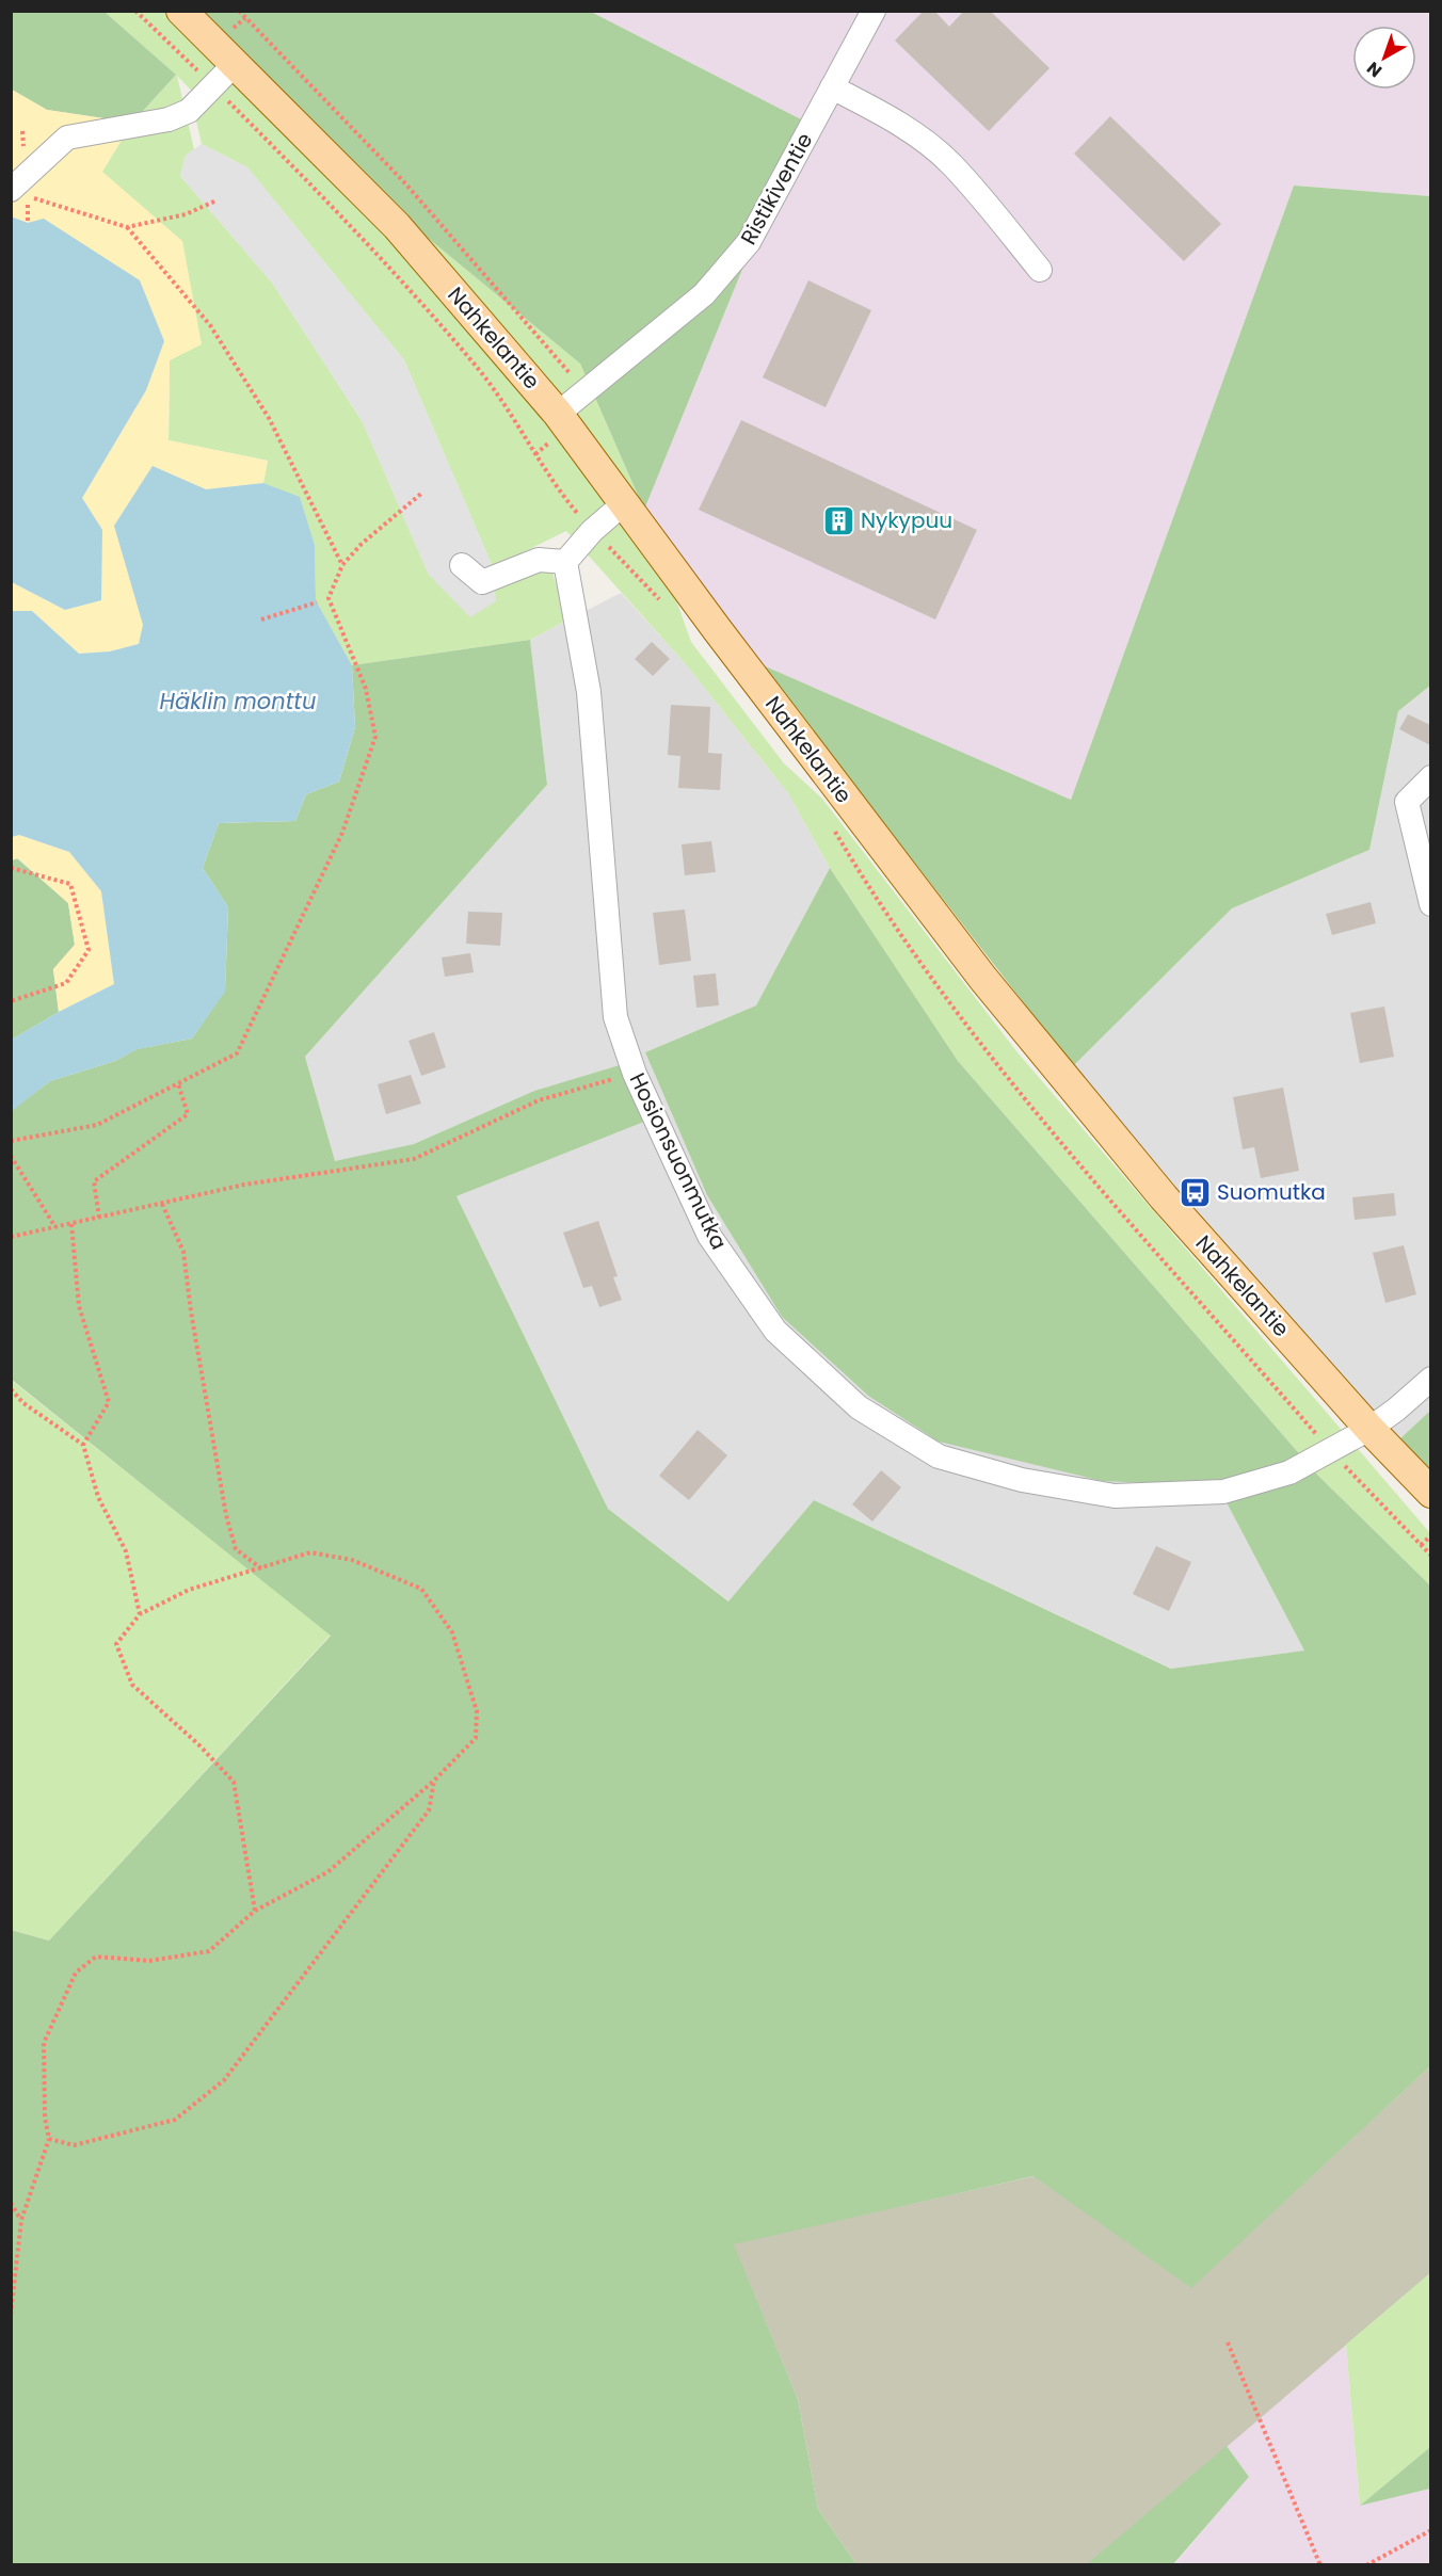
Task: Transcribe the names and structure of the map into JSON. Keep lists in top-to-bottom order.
{
  "streets": {
    "main road": ["Nahkelantie"],
    "street": ["Ristikiventie", "Hosionsuonmutka"]
  },
  "crossings": [
    ["Ristikiventie", "Nahkelantie"],
    ["Nahkelantie", "Hosionsuonmutka"]
  ],
  "water": ["Häklin monttu"],
  "places": {
    "building": ["Nykypuu"],
    "bus stop": ["Suomutka"]
  },
  "north": "bottom left"
}
